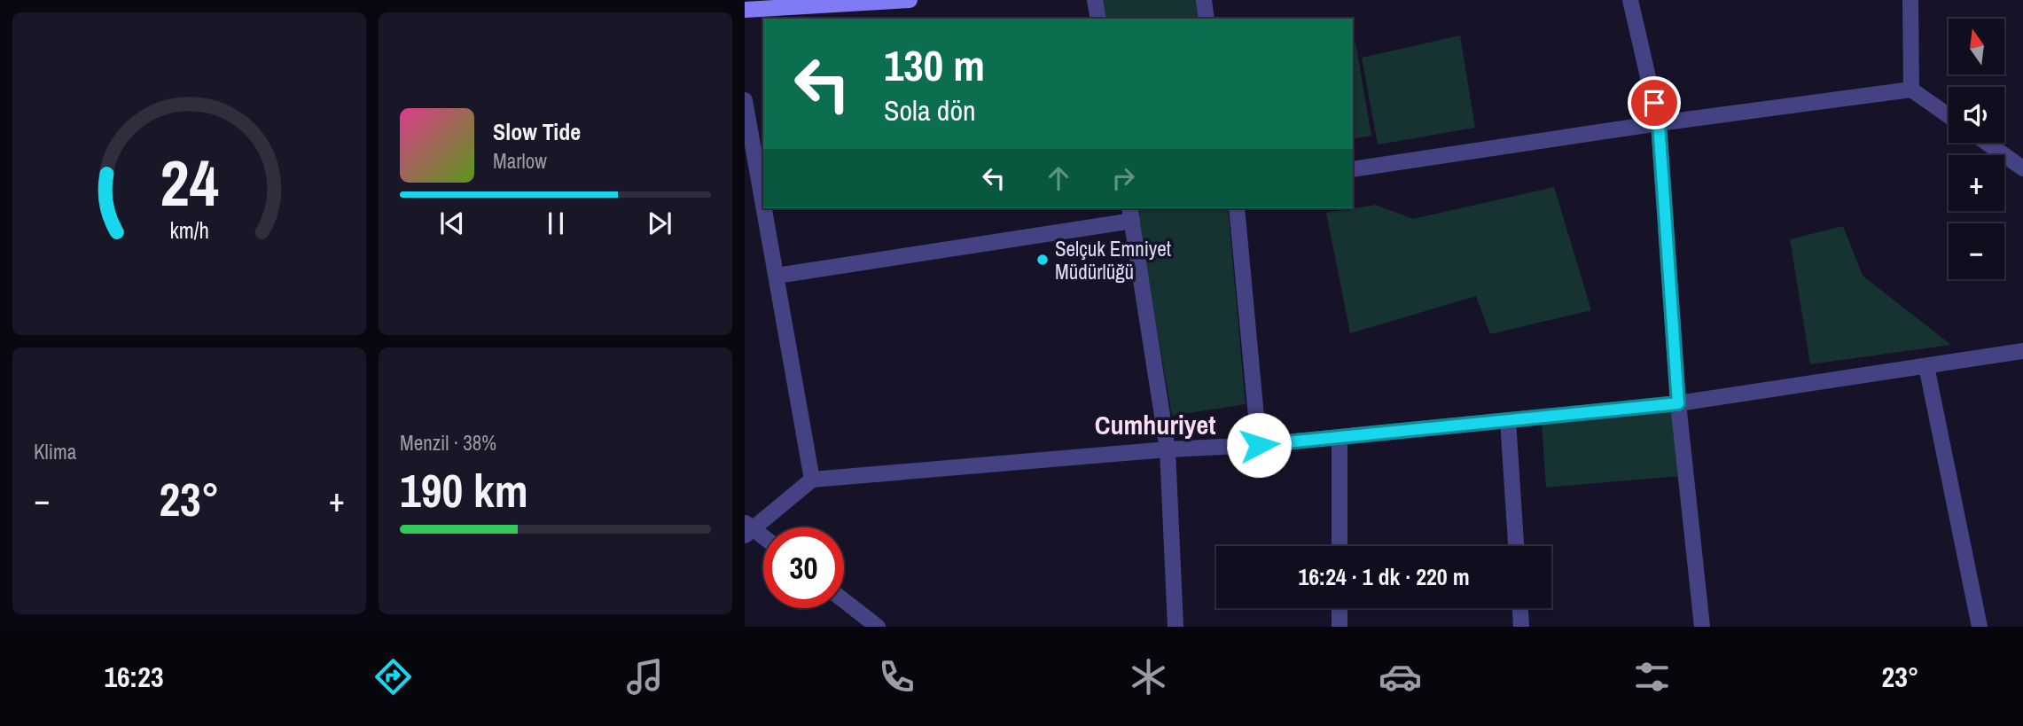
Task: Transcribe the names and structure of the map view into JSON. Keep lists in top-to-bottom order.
{
  "districts": ["Cumhuriyet"],
  "places": ["Selçuk Emniyet Müdürlüğü"],
  "north": "top",
  "page": {
    "map_buttons": ["+", "−"],
    "turn": ["130 m", "Sola dön"],
    "song": ["Slow Tide", "Marlow"],
    "tile": [
      "Klima",
      ["Menzil · 38%", "190 km"]
    ],
    "heat": ["−", "23°", "+"],
    "limit": "30",
    "trip": "16:24 · 1 dk · 220 m",
    "tabs": ["16:23", "23°"],
    "gauge": ["24", "km/h"]
  }
}
